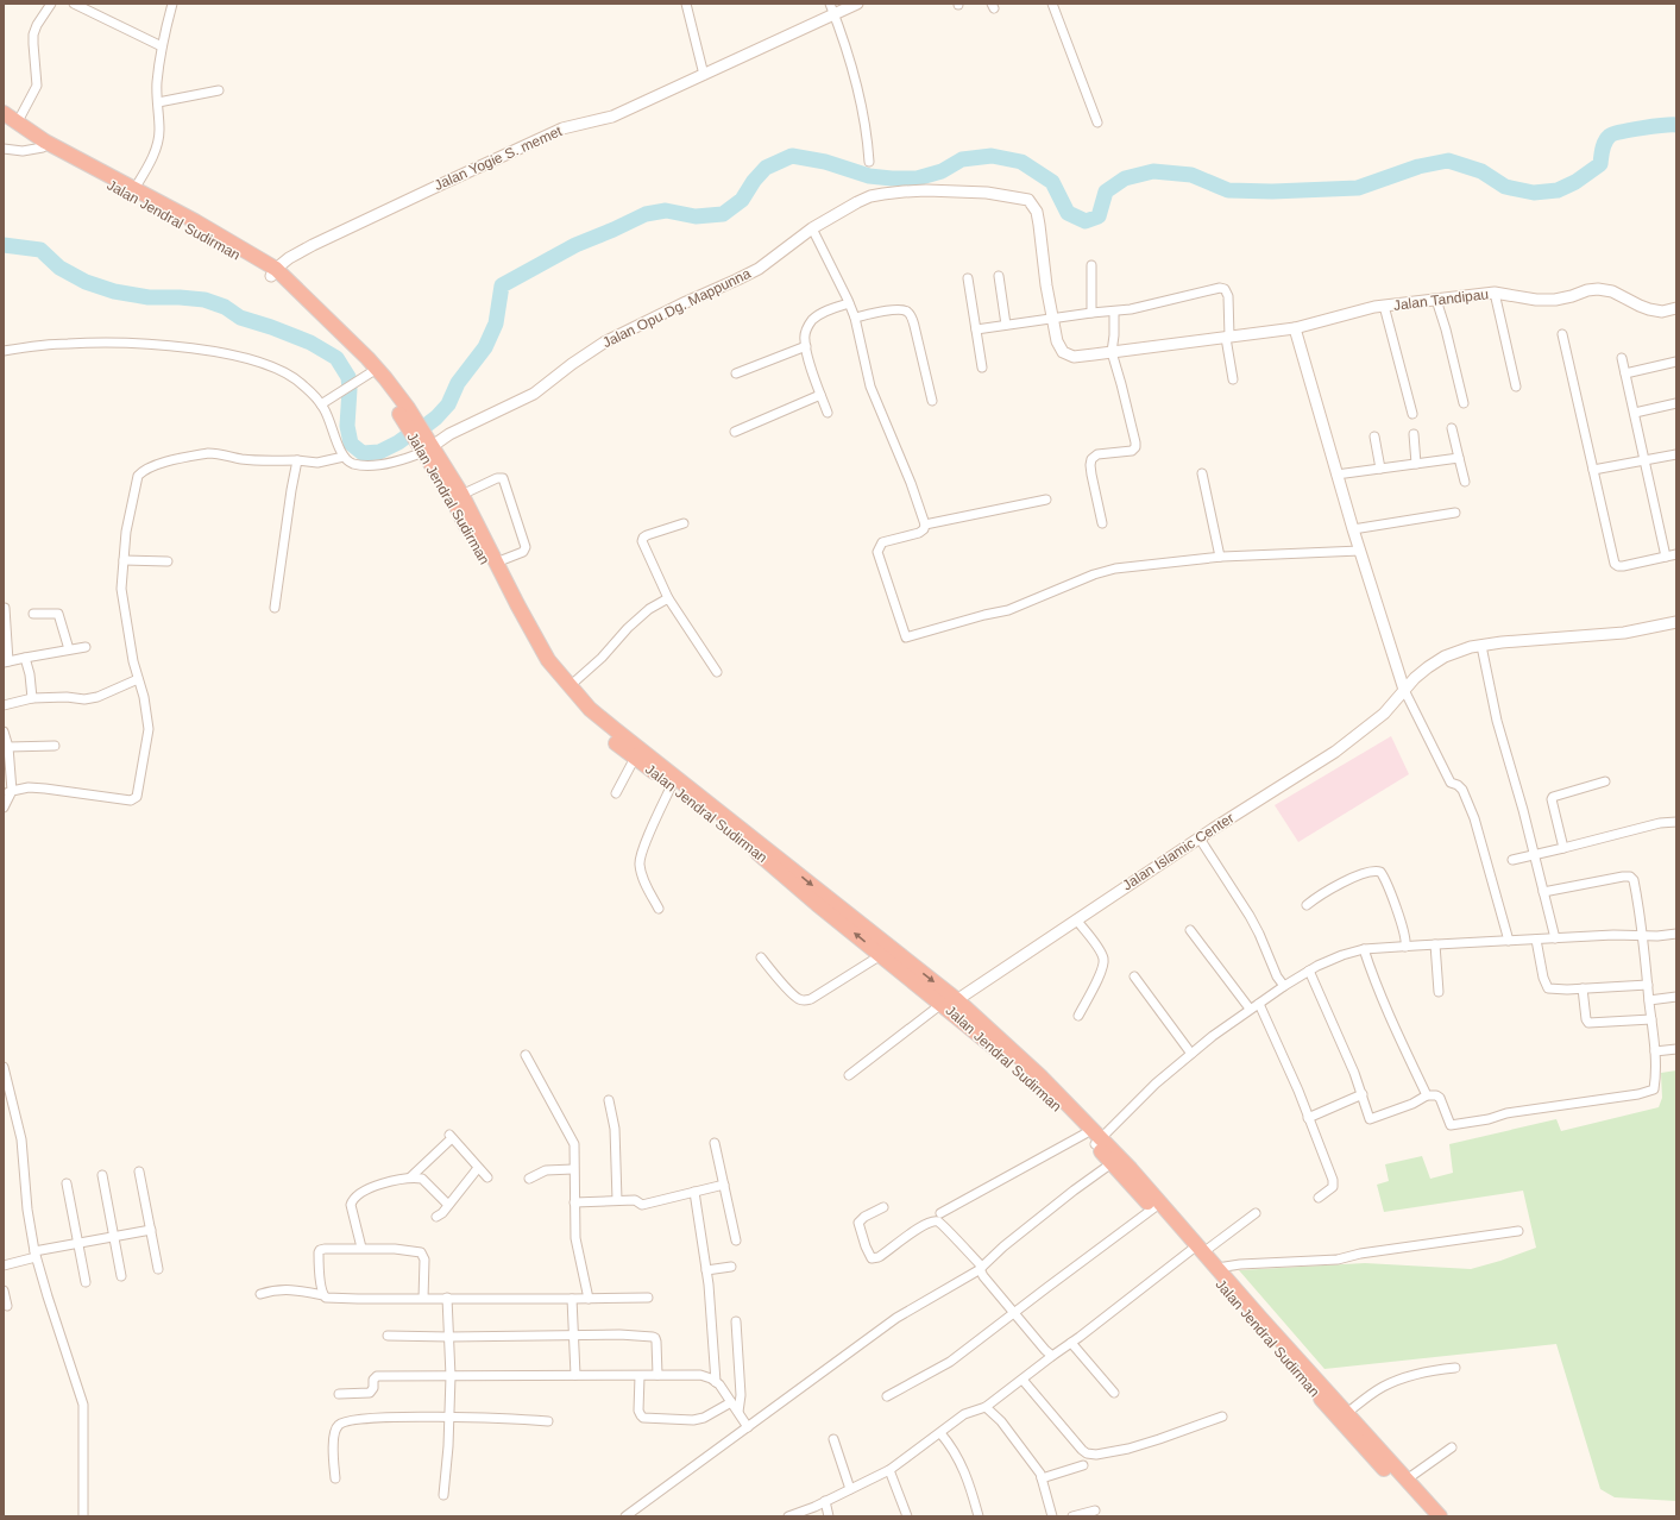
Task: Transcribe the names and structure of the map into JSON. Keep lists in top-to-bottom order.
{
  "streets": {
    "highway": ["Jalan Jendral Sudirman"],
    "street": [
      "Jalan Yogie S. memet",
      "Jalan Tandipau",
      "Jalan Opu Dg. Mappunna",
      "Jalan Islamic Center"
    ]
  },
  "crossings": [
    ["Jalan Yogie S. memet", "Jalan Jendral Sudirman"],
    ["Jalan Jendral Sudirman", "Jalan Opu Dg. Mappunna"],
    ["Jalan Jendral Sudirman", "Jalan Islamic Center"],
    ["Jalan Tandipau", "Jalan Opu Dg. Mappunna"]
  ]
}
